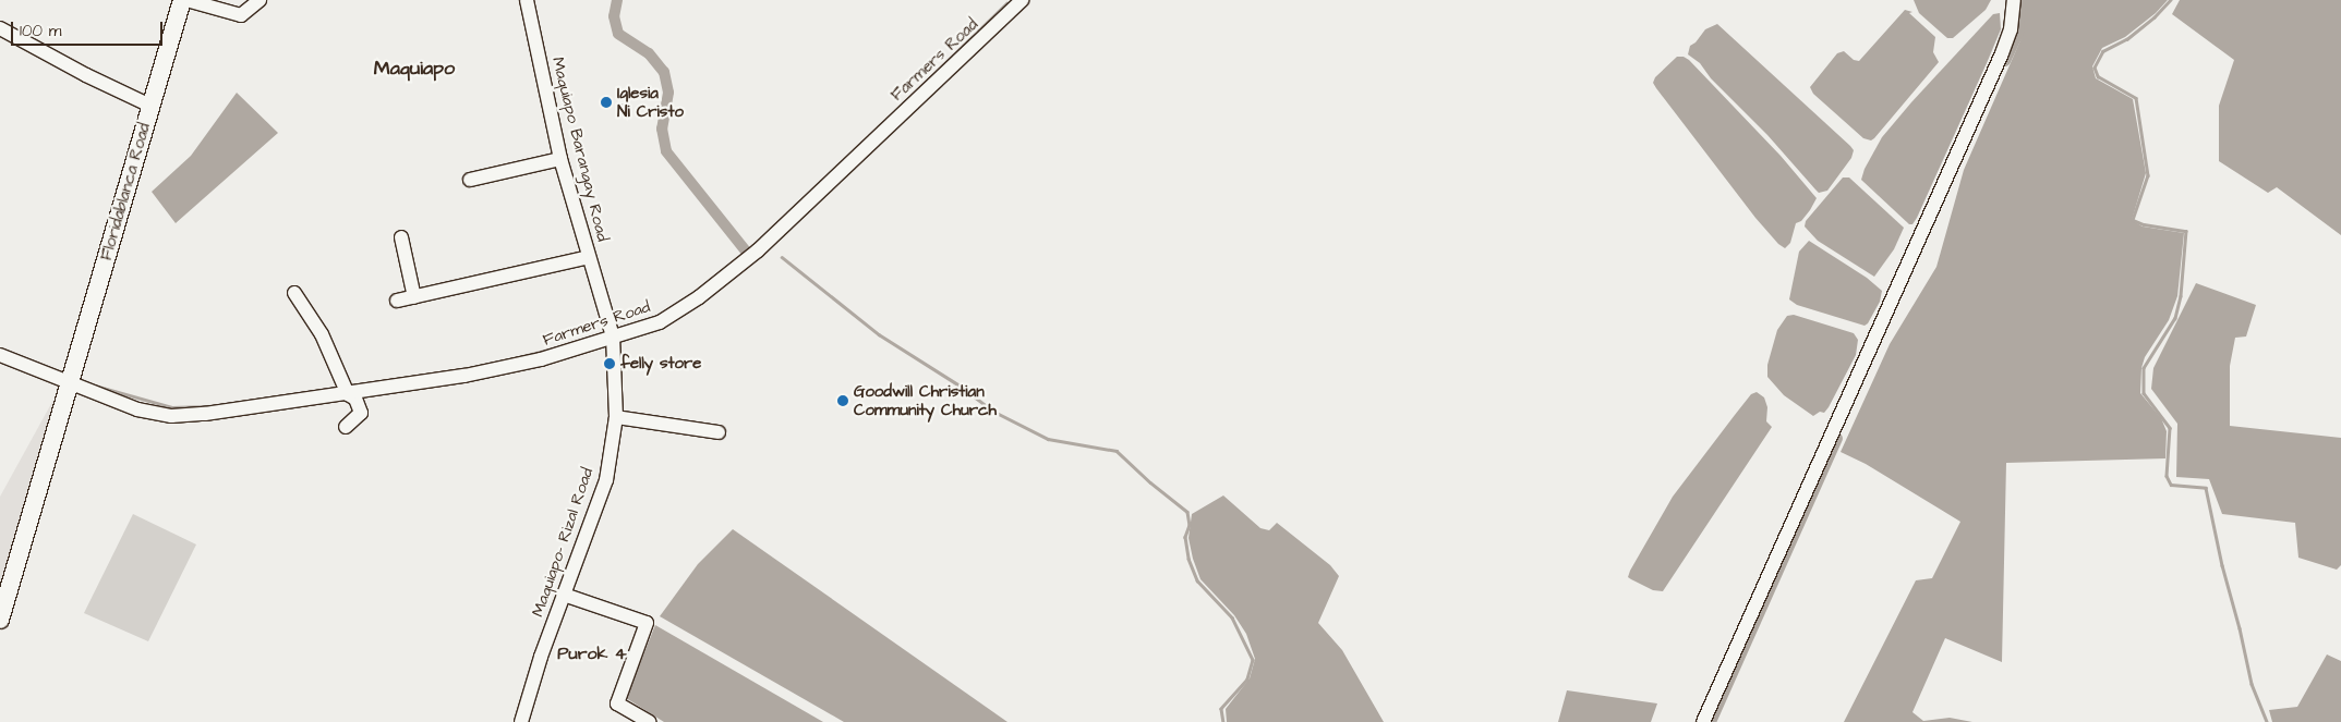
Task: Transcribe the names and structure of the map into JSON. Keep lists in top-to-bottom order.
{
  "streets": {
    "main road": ["Floridablanca Road"],
    "street": ["Farmers Road", "Maquiapo Barangay Road", "Maquiapo- Rizal Road"]
  },
  "crossings": [
    ["Farmers Road", "Maquiapo Barangay Road"],
    ["Farmers Road", "Floridablanca Road"],
    ["Farmers Road", "Maquiapo- Rizal Road"],
    ["Maquiapo Barangay Road", "Maquiapo- Rizal Road"]
  ],
  "districts": ["Maquiapo", "Purok 4"],
  "places": ["Iglesia Ni Cristo", "felly store", "Goodwill Christian Community Church"],
  "scale_bar": "100 m"
}
